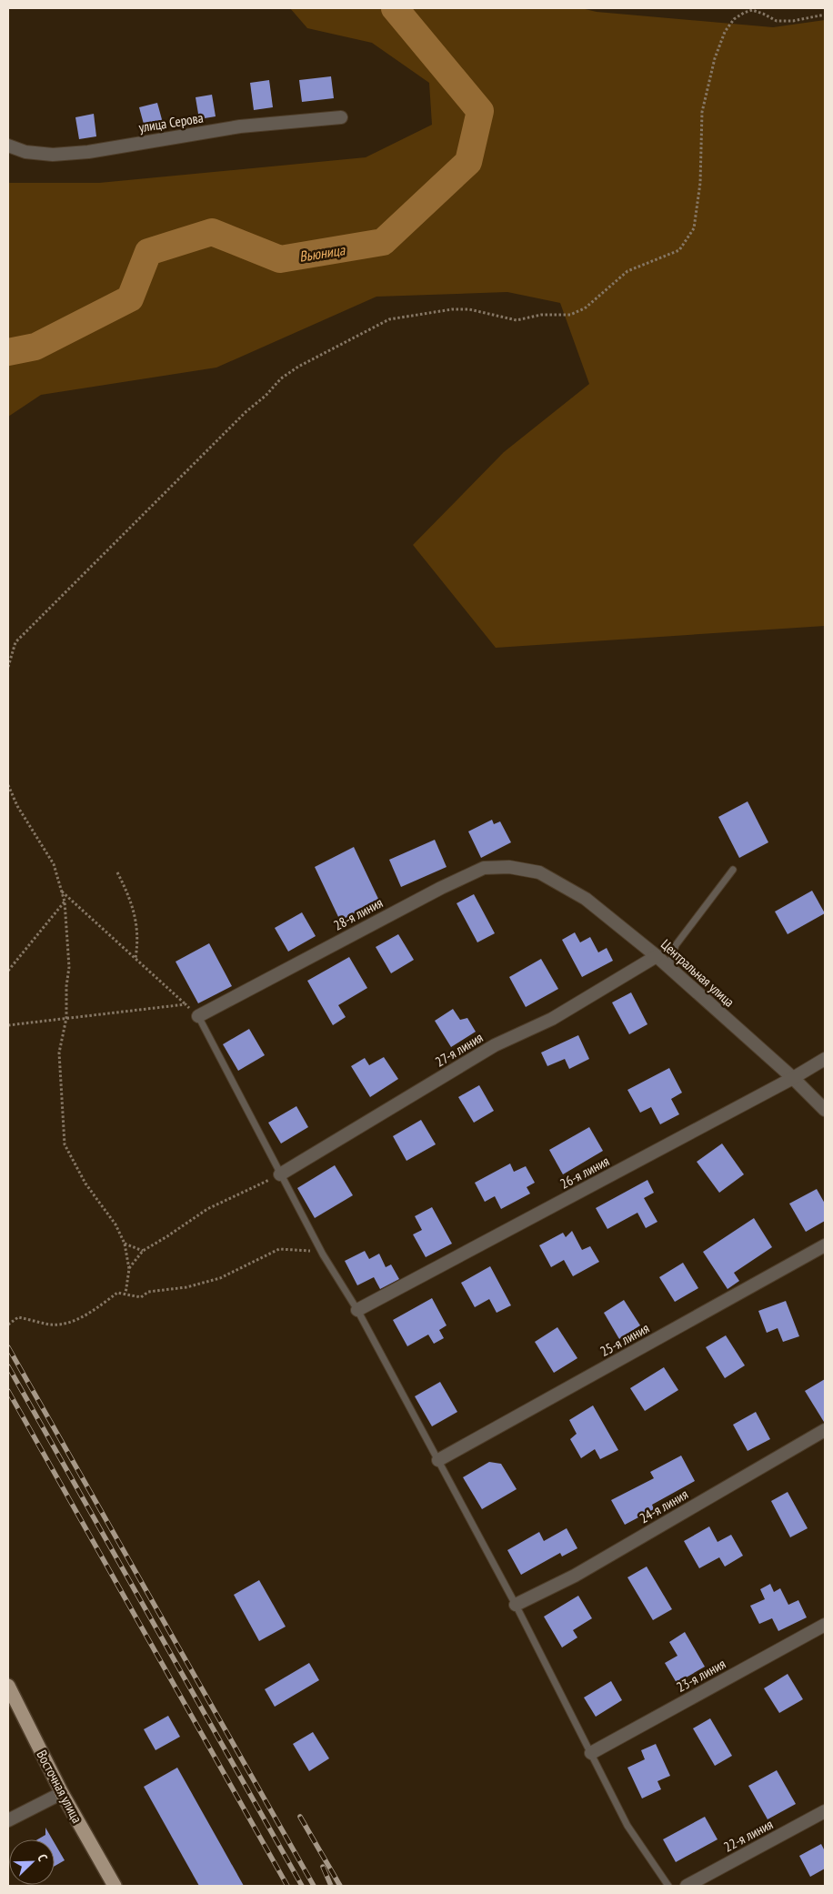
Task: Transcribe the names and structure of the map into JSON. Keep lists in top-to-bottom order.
{
  "streets": {
    "main road": ["Восточная улица"],
    "street": [
      "улица Серова",
      "28-я линия",
      "Центральная улица",
      "27-я линия",
      "26-я линия",
      "25-я линия",
      "24-я линия",
      "23-я линия",
      "22-я линия"
    ]
  },
  "crossings": [
    ["28-я линия", "Центральная улица"],
    ["Центральная улица", "27-я линия"],
    ["Центральная улица", "26-я линия"]
  ],
  "water": ["Вьюница"],
  "north": "top right"
}
